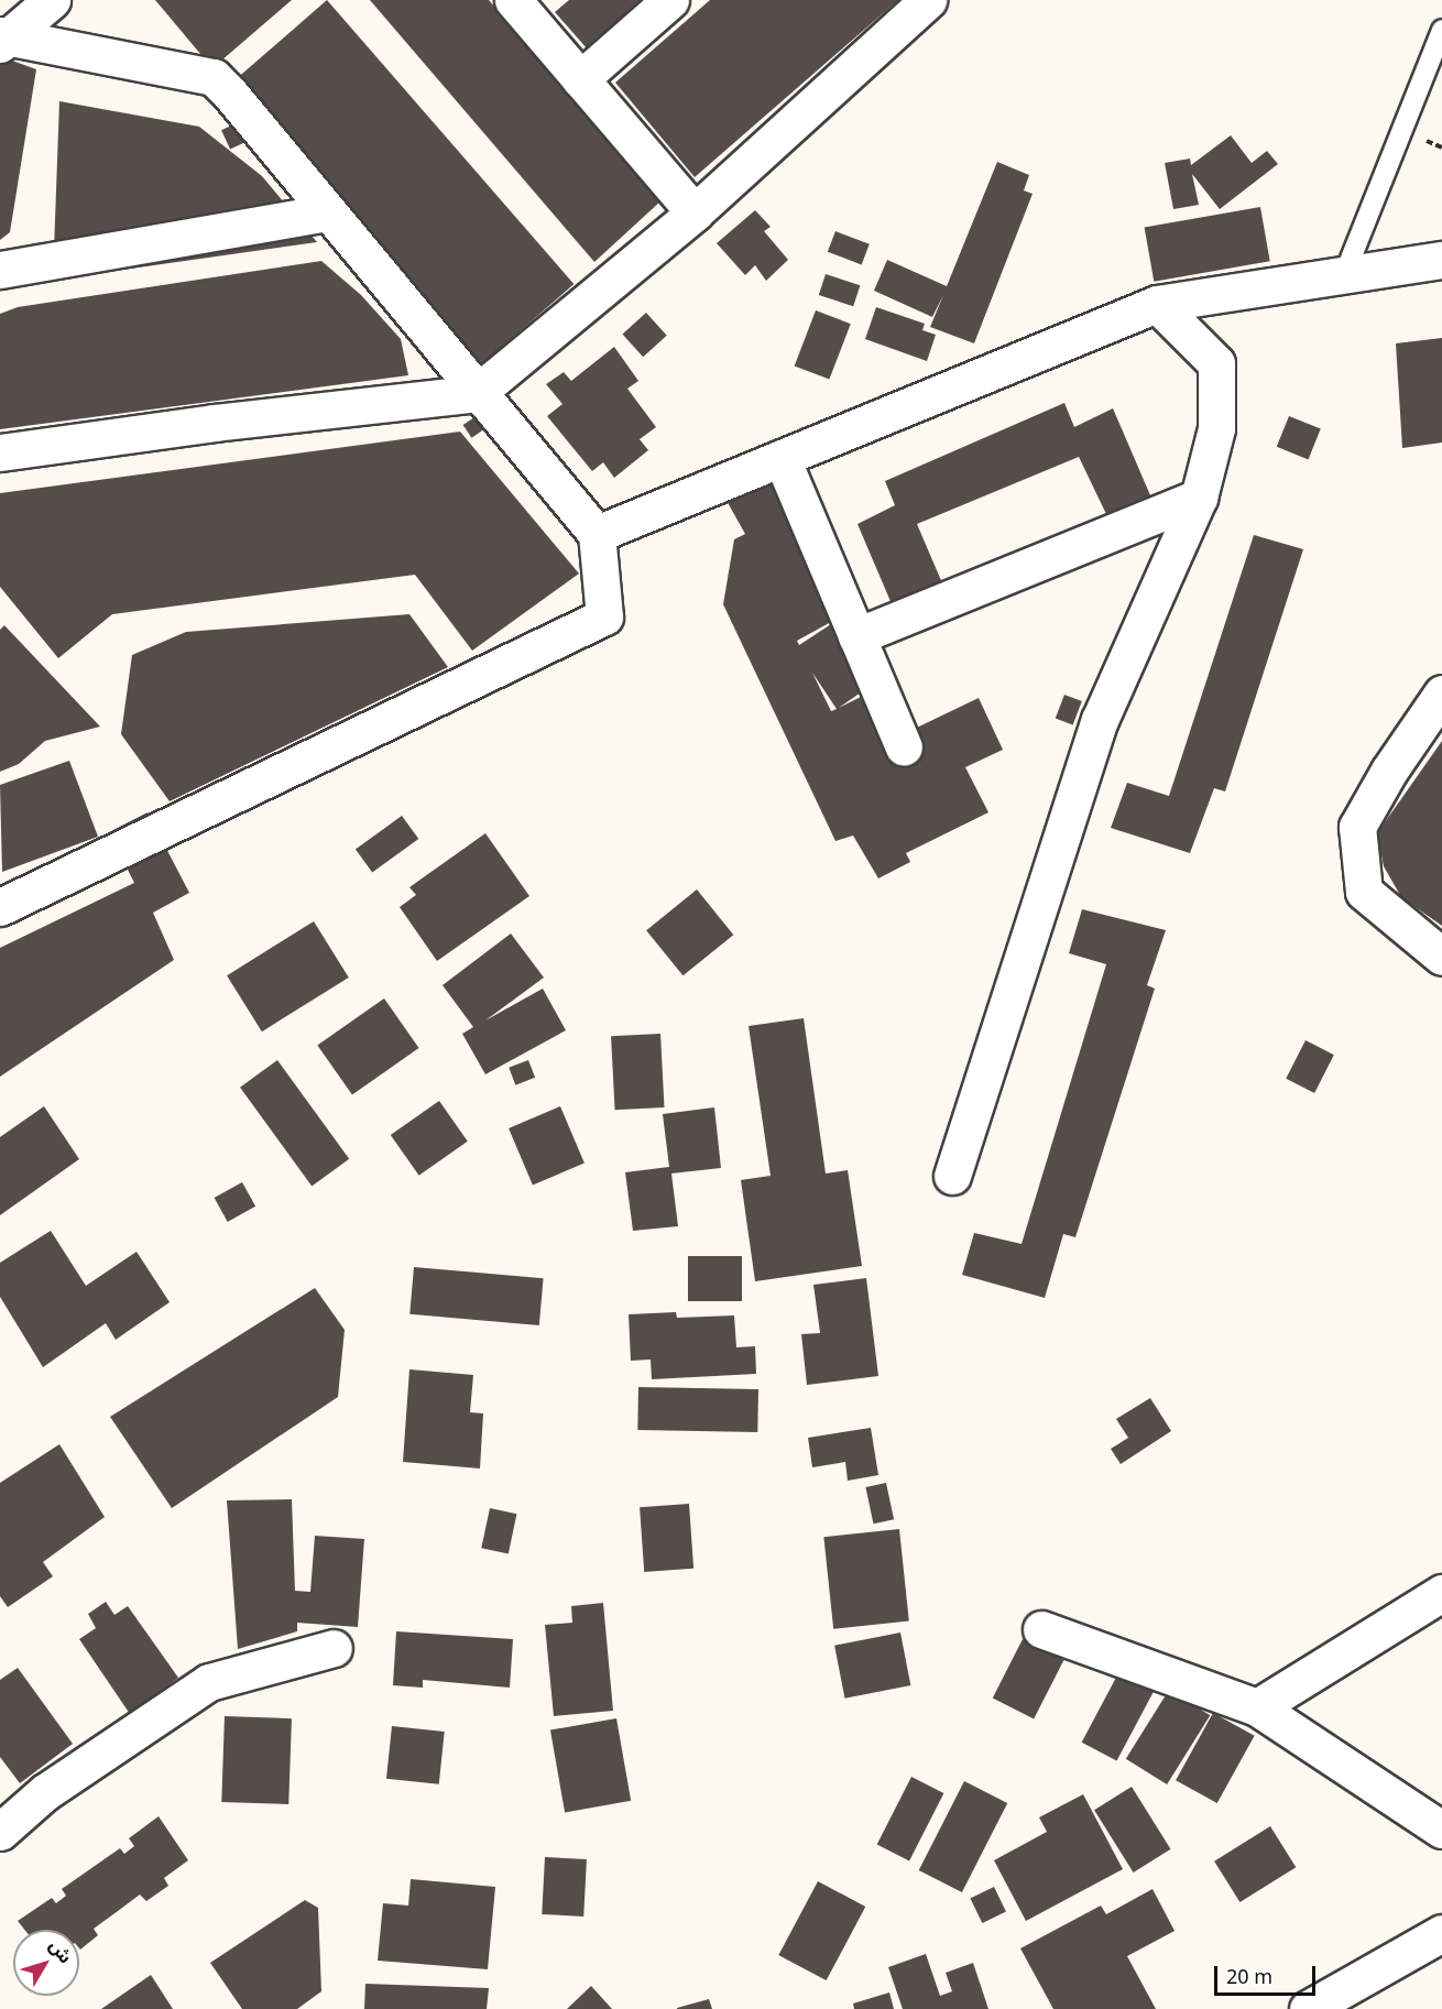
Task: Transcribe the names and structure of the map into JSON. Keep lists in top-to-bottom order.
{
  "scale_bar": "20 m",
  "north": "top right"
}
